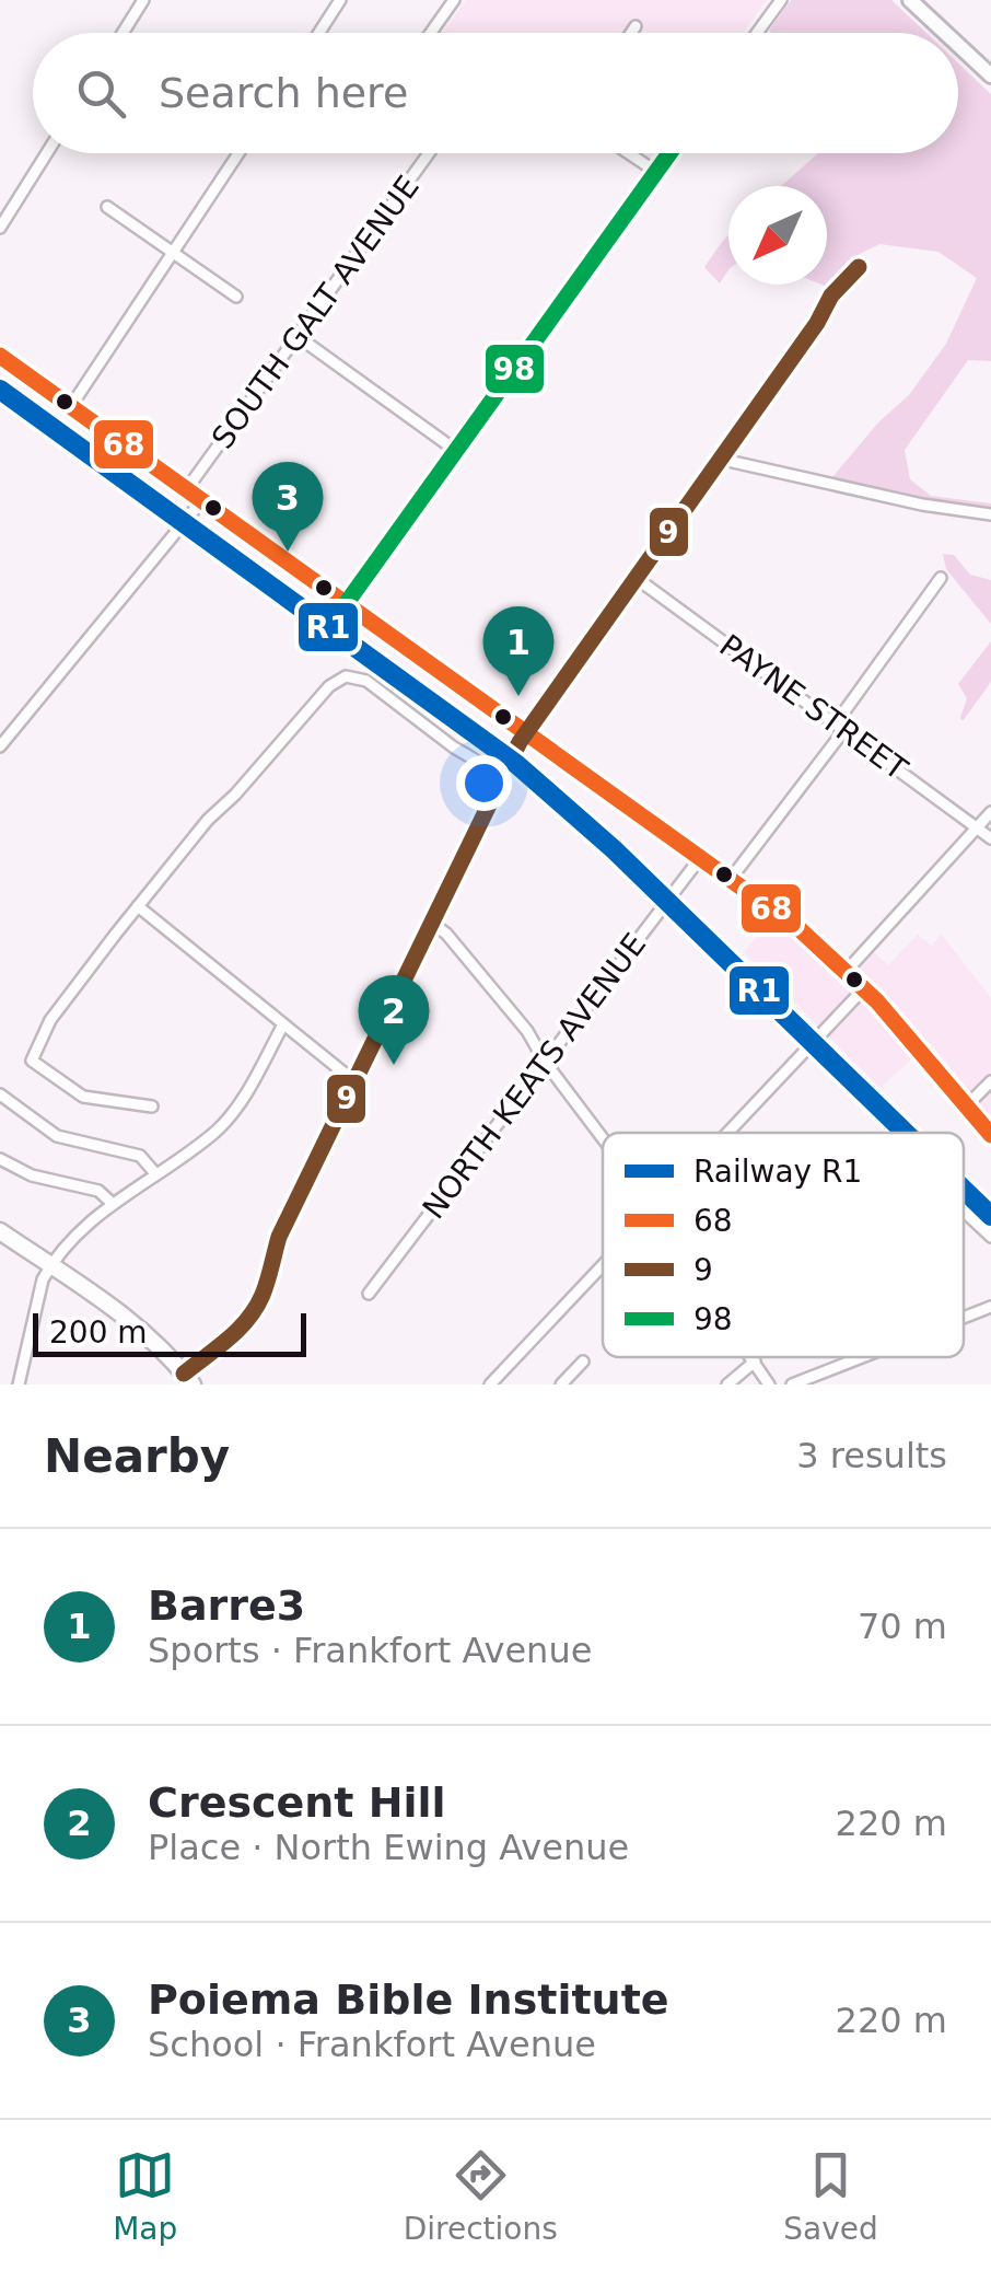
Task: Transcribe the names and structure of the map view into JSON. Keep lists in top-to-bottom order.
{
  "streets": {
    "street": ["SOUTH GALT AVENUE", "PAYNE STREET", "NORTH KEATS AVENUE"]
  },
  "lines": [
    "transit line 98",
    "transit line 9",
    "transit line 68",
    "rail line R1"
  ],
  "legend": [
    "Railway R1",
    "68",
    "9",
    "98"
  ],
  "scale_bar": "200 m",
  "north": "bottom left",
  "page": {
    "search": "Search here",
    "pins": ["3", "1", "2"],
    "scale": "200 m",
    "heading": ["Nearby", "3 results"],
    "list": [
      {
        "mark": "1",
        "name": "Barre3",
        "note": "Sports · Frankfort Avenue",
        "value": "70 m"
      },
      {
        "mark": "2",
        "name": "Crescent Hill",
        "note": "Place · North Ewing Avenue",
        "value": "220 m"
      },
      {
        "mark": "3",
        "name": "Poiema Bible Institute",
        "note": "School · Frankfort Avenue",
        "value": "220 m"
      }
    ],
    "nav": ["Map", "Directions", "Saved"]
  }
}
